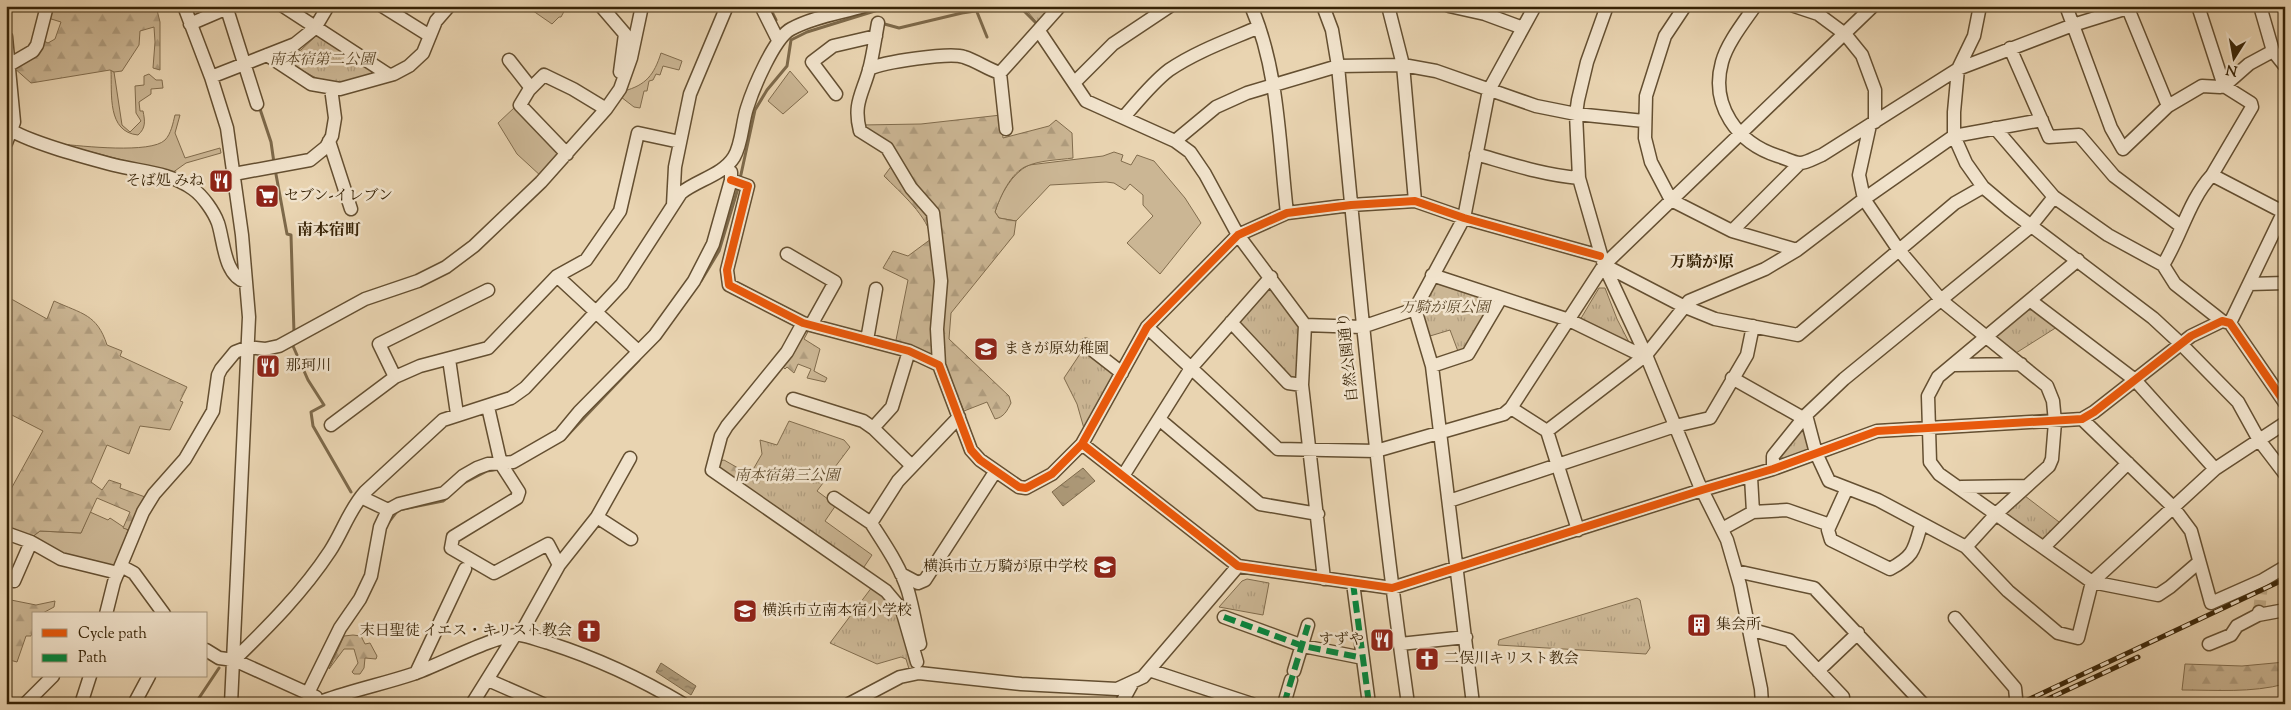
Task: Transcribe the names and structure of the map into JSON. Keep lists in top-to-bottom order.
{
  "streets": {
    "street": ["自然公園通り"]
  },
  "districts": ["南本宿町", "万騎が原"],
  "parks": ["南本宿第二公園", "万騎が原公園", "南本宿第三公園"],
  "places": {
    "restaurant": ["そば処 みね", "那珂川", "すずや"],
    "supermarket": ["セブン-イレブン"],
    "school or university": ["まきが原幼稚園", "横浜市立万騎が原中学校", "横浜市立南本宿小学校"],
    "building": ["集会所"],
    "church": ["末日聖徒 イエス・キリスト教会", "二俣川キリスト教会"]
  },
  "legend": ["Cycle path", "Path"],
  "north": "bottom"
}
